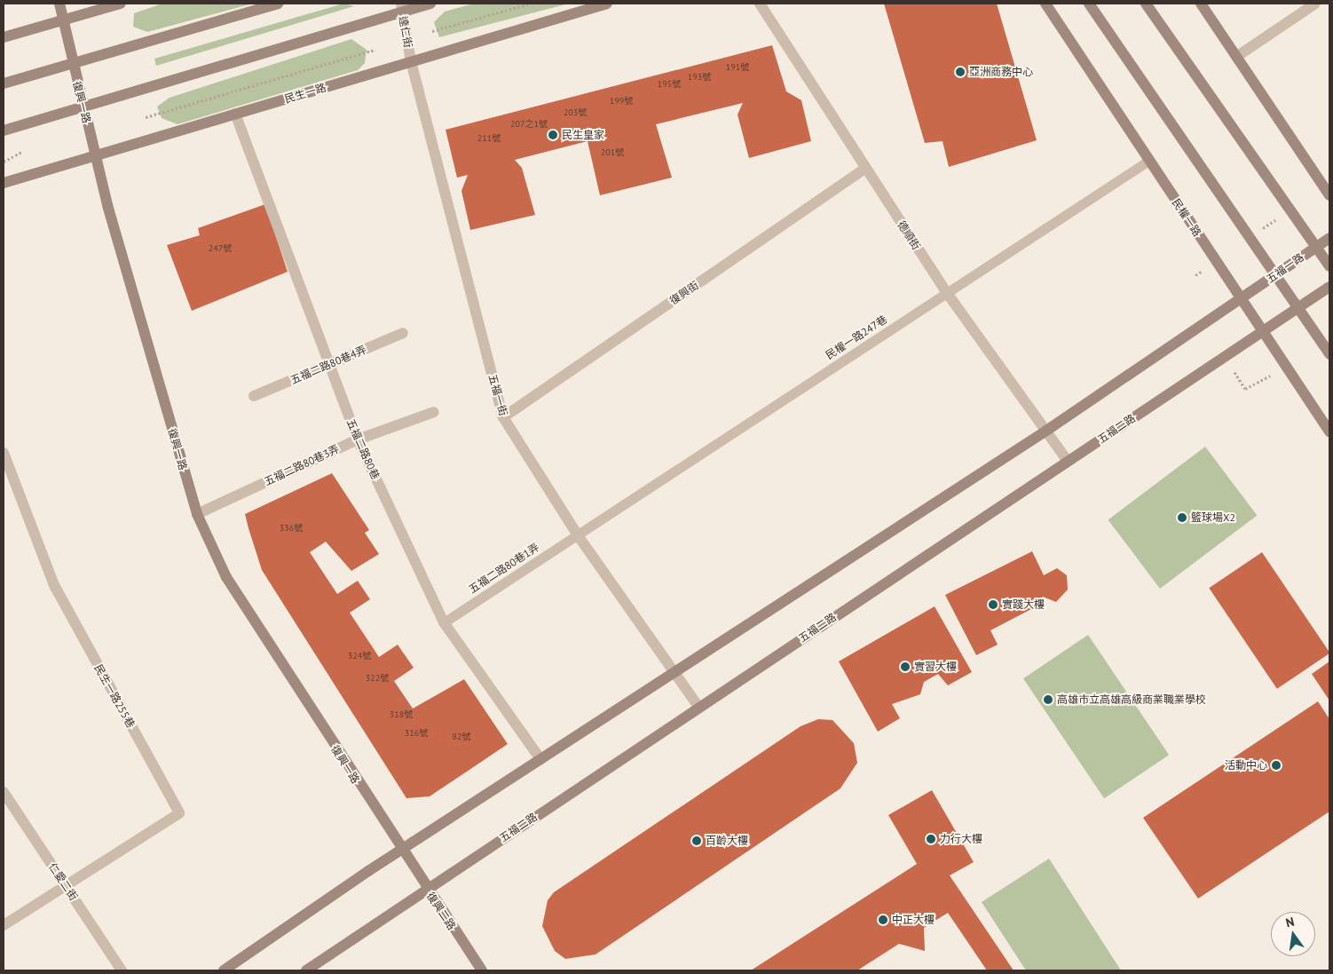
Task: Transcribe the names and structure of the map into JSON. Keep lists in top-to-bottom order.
{
  "streets": {
    "street": [
      "達仁街",
      "民生一路",
      "復興一路",
      "民權一路",
      "德順街",
      "五福一路",
      "復興街",
      "五福二路80巷4弄",
      "五福一街",
      "五福二路",
      "五福二路80巷",
      "五福二路80巷3弄",
      "民生一路255巷",
      "仁愛二街",
      "復興二路"
    ],
    "lane": ["民權一路247巷", "五福二路80巷1弄"]
  },
  "crossings": [
    ["達仁街", "民生一路"],
    ["達仁街", "五福一街"],
    ["民生一路", "復興一路"],
    ["民生一路", "五福一街"],
    ["民生一路", "五福二路80巷"],
    ["復興一路", "五福二路80巷3弄"],
    ["復興一路", "復興二路"],
    ["民權一路", "五福一路"],
    ["民權一路", "民權一路247巷"],
    ["民權一路", "五福二路"],
    ["德順街", "復興街"],
    ["德順街", "民權一路247巷"],
    ["德順街", "五福二路"],
    ["復興街", "五福一街"],
    ["民權一路247巷", "五福一街"],
    ["民權一路247巷", "五福二路80巷1弄"],
    ["五福二路80巷4弄", "五福二路80巷"],
    ["五福一街", "五福二路"],
    ["五福一街", "五福二路80巷1弄"],
    ["五福二路", "復興二路"],
    ["五福二路80巷", "五福二路80巷3弄"],
    ["五福二路80巷", "五福二路80巷1弄"],
    ["民生一路255巷", "仁愛二街"]
  ],
  "places": [
    "亞洲商務中心",
    "民生皇家",
    "籃球場X2",
    "實踐大樓",
    "實習大樓",
    "高雄市立高雄高級商業職業學校",
    "活動中心",
    "力行大樓",
    "百齡大樓",
    "中正大樓"
  ],
  "house_numbers": [
    "191號",
    "193號",
    "195號",
    "199號",
    "203號",
    "207之1號",
    "211號",
    "201號",
    "247號",
    "336號",
    "324號",
    "322號",
    "318號",
    "316號",
    "82號"
  ],
  "north": "top"
}
